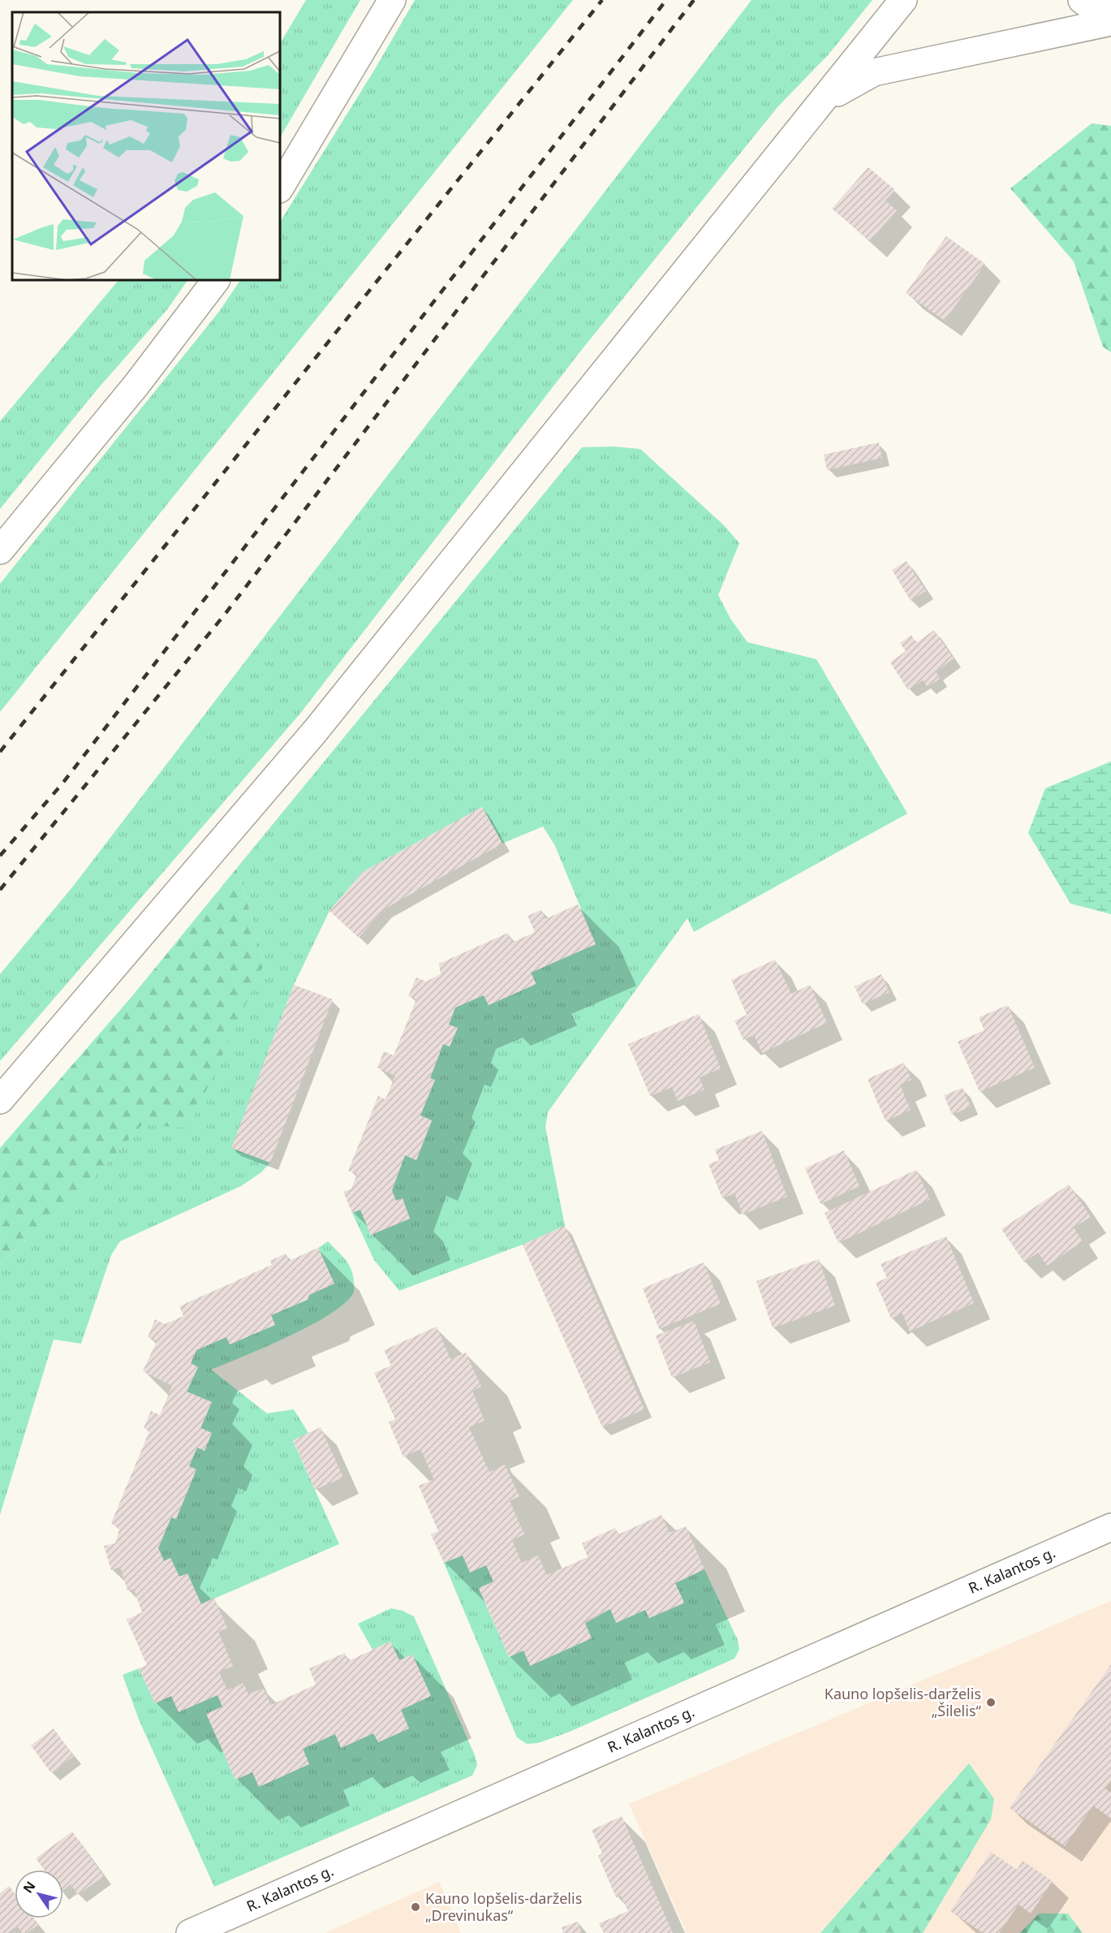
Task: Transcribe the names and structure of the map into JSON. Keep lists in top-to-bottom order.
{
  "streets": {
    "main road": ["R. Kalantos g."]
  },
  "places": ["Kauno lopšelis-darželis „Šilelis“", "Kauno lopšelis-darželis „Drevinukas“"],
  "north": "top left"
}
